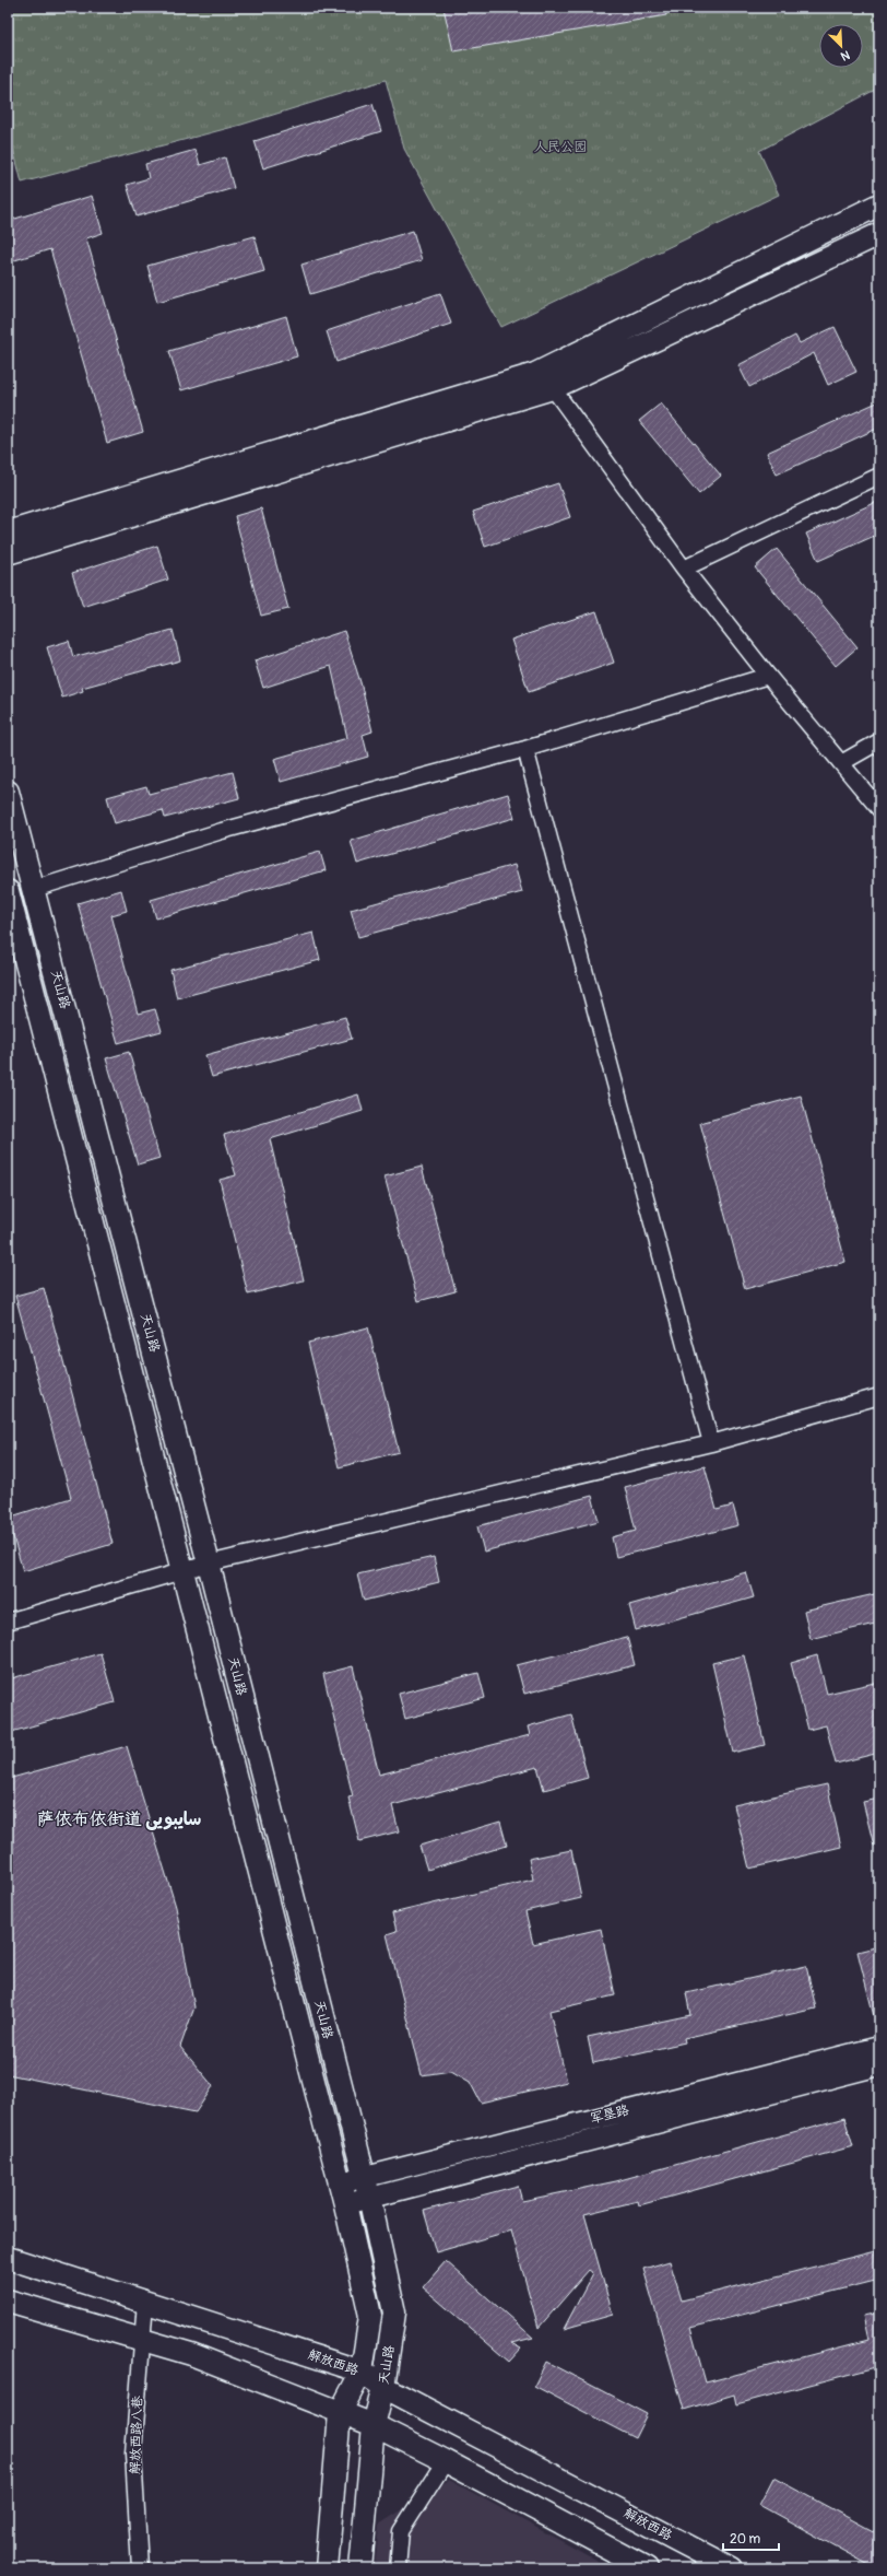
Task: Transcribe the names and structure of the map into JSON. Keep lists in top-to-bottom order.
{
  "streets": {
    "main road": ["天山路", "解放西路"],
    "street": ["军垦路", "解放西路八巷"]
  },
  "crossings": [
    ["天山路", "军垦路"],
    ["天山路", "解放西路"],
    ["解放西路", "解放西路八巷"]
  ],
  "districts": ["萨依布依街道 سايبويى"],
  "parks": ["人民公园"],
  "scale_bar": "20 m",
  "north": "bottom right"
}
